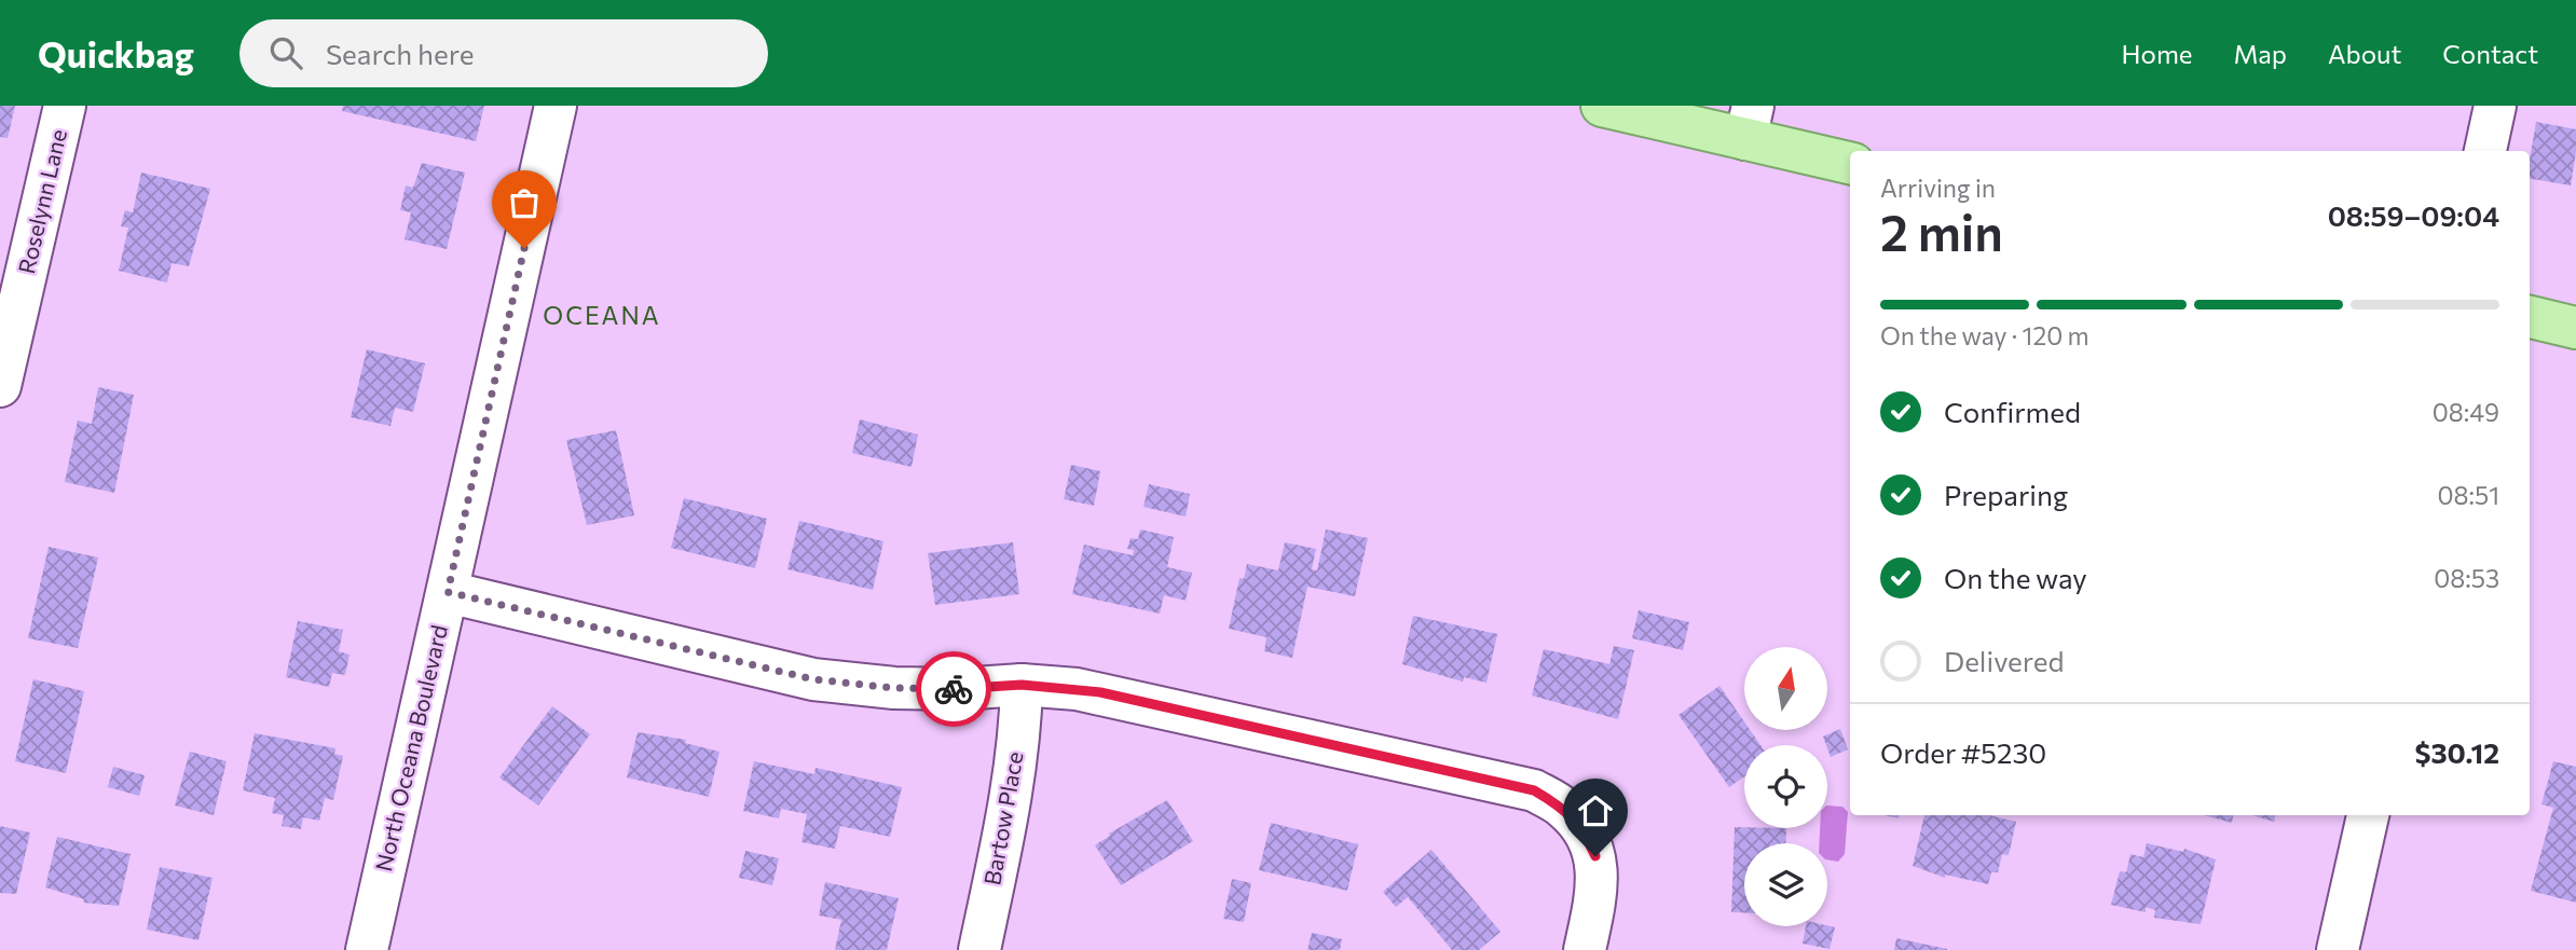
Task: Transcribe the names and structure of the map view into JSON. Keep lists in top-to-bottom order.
{
  "streets": {
    "street": ["Roselynn Lane", "North Oceana Boulevard", "Bartow Place"]
  },
  "districts": ["OCEANA"],
  "north": "top",
  "page": {
    "header": "Quickbag",
    "search": "Search here",
    "nav": [
      "Home",
      "Map",
      "About",
      "Contact"
    ],
    "heading": ["2 min", "Arriving in", "08:59–09:04"],
    "panel": ["Order #5230", "$30.12"],
    "bar": "On the way · 120 m",
    "list": [
      ["Confirmed", "08:49"],
      ["Preparing", "08:51"],
      ["On the way", "08:53"],
      "Delivered"
    ]
  }
}
